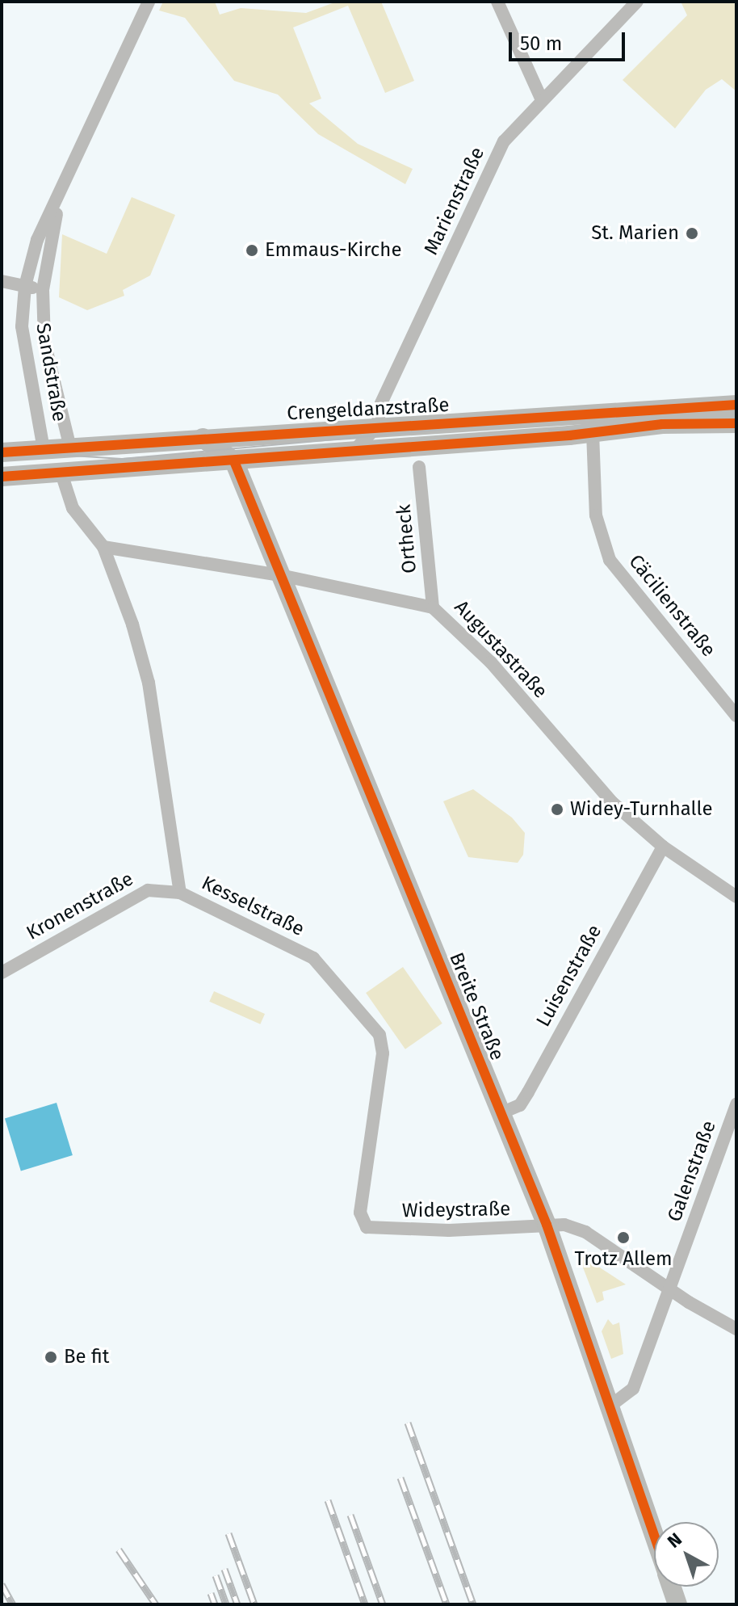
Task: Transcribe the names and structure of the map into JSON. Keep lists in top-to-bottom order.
{
  "streets": {
    "main road": ["Crengeldanzstraße", "Breite Straße"],
    "street": [
      "Marienstraße",
      "Sandstraße",
      "Ortheck",
      "Cäcilienstraße",
      "Augustastraße",
      "Kronenstraße",
      "Kesselstraße",
      "Luisenstraße",
      "Galenstraße",
      "Wideystraße"
    ]
  },
  "crossings": [
    ["Marienstraße", "Crengeldanzstraße"],
    ["Sandstraße", "Crengeldanzstraße"],
    ["Crengeldanzstraße", "Cäcilienstraße"],
    ["Crengeldanzstraße", "Breite Straße"],
    ["Ortheck", "Augustastraße"],
    ["Augustastraße", "Kesselstraße"],
    ["Augustastraße", "Luisenstraße"],
    ["Augustastraße", "Breite Straße"],
    ["Kronenstraße", "Kesselstraße"],
    ["Kesselstraße", "Wideystraße"],
    ["Luisenstraße", "Breite Straße"],
    ["Breite Straße", "Galenstraße"],
    ["Breite Straße", "Wideystraße"],
    ["Galenstraße", "Wideystraße"]
  ],
  "places": [
    "St. Marien",
    "Emmaus-Kirche",
    "Widey-Turnhalle",
    "Trotz Allem",
    "Be fit"
  ],
  "scale_bar": "50 m",
  "north": "top left"
}
